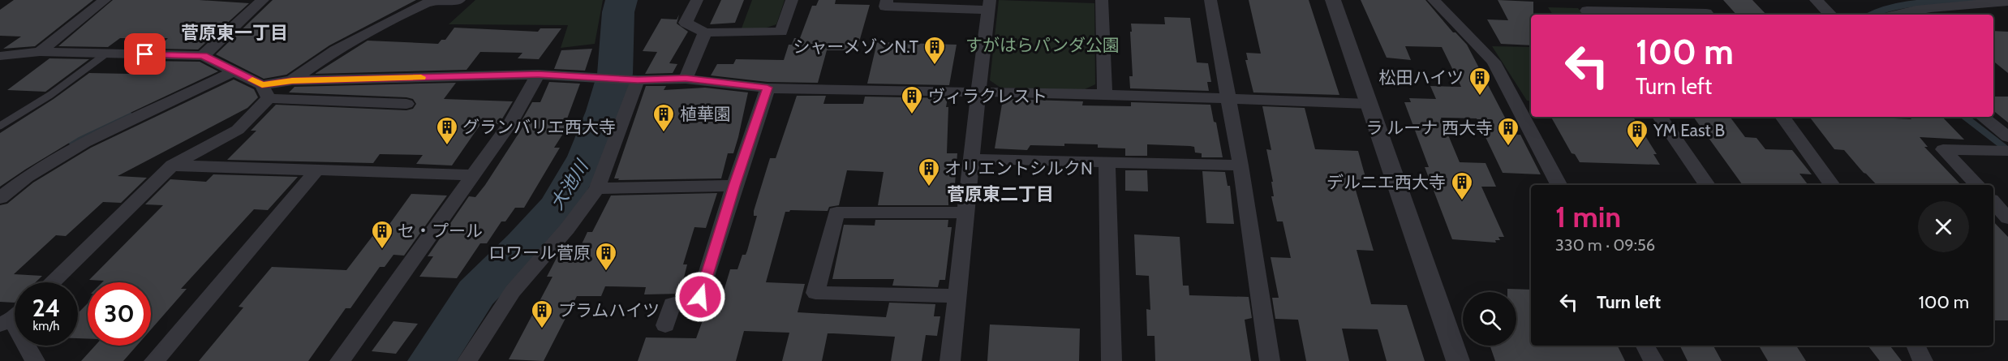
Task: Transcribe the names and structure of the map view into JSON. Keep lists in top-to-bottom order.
{
  "districts": ["菅原東一丁目", "菅原東二丁目"],
  "water": ["大池川"],
  "parks": ["すがはらパンダ公園"],
  "places": {
    "building": [
      "シャーメゾンN.T",
      "松田ハイツ",
      "ヴィラクレスト",
      "植華園",
      "グランバリエ西大寺",
      "ラ ルーナ 西大寺",
      "YM East B",
      "オリエントシルクN",
      "デルニエ西大寺",
      "セ・プール",
      "ロワール菅原",
      "プラムハイツ"
    ]
  },
  "page": {
    "turn": ["100 m", "Turn left"],
    "heading": ["1 min", "330 m · 09:56"],
    "list": [
      {
        "name": "Turn left",
        "value": "100 m"
      }
    ],
    "speed": "24 km/h",
    "limit": "30"
  }
}
